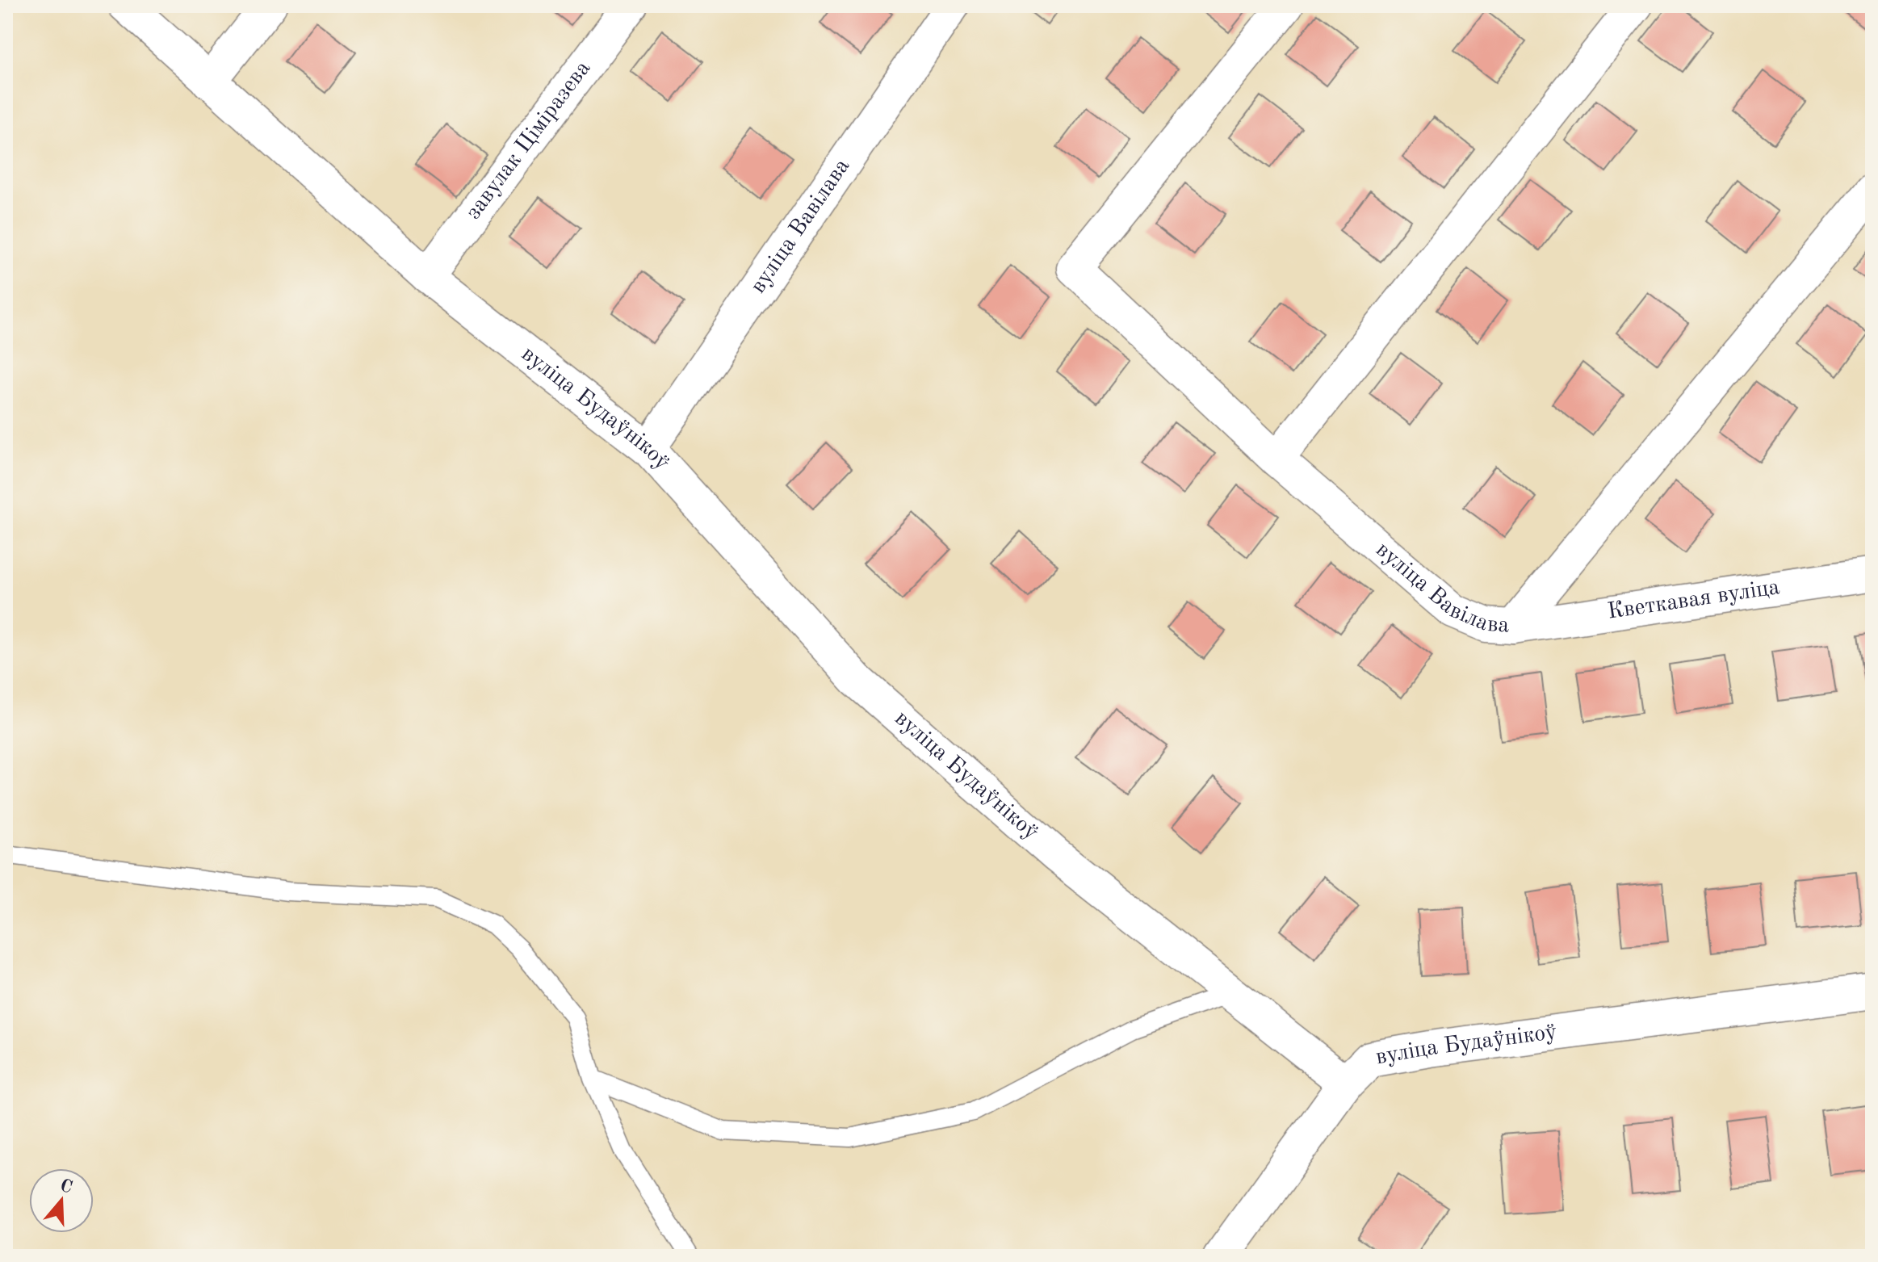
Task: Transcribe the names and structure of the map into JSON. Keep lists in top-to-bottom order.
{
  "streets": {
    "street": [
      "завулак Ціміразева",
      "вуліца Вавілава",
      "вуліца Будаўнікоў",
      "Кветкавая вуліца"
    ]
  },
  "crossings": [
    ["завулак Ціміразева", "вуліца Будаўнікоў"],
    ["вуліца Вавілава", "вуліца Будаўнікоў"],
    ["вуліца Вавілава", "Кветкавая вуліца"]
  ],
  "north": "top"
}
